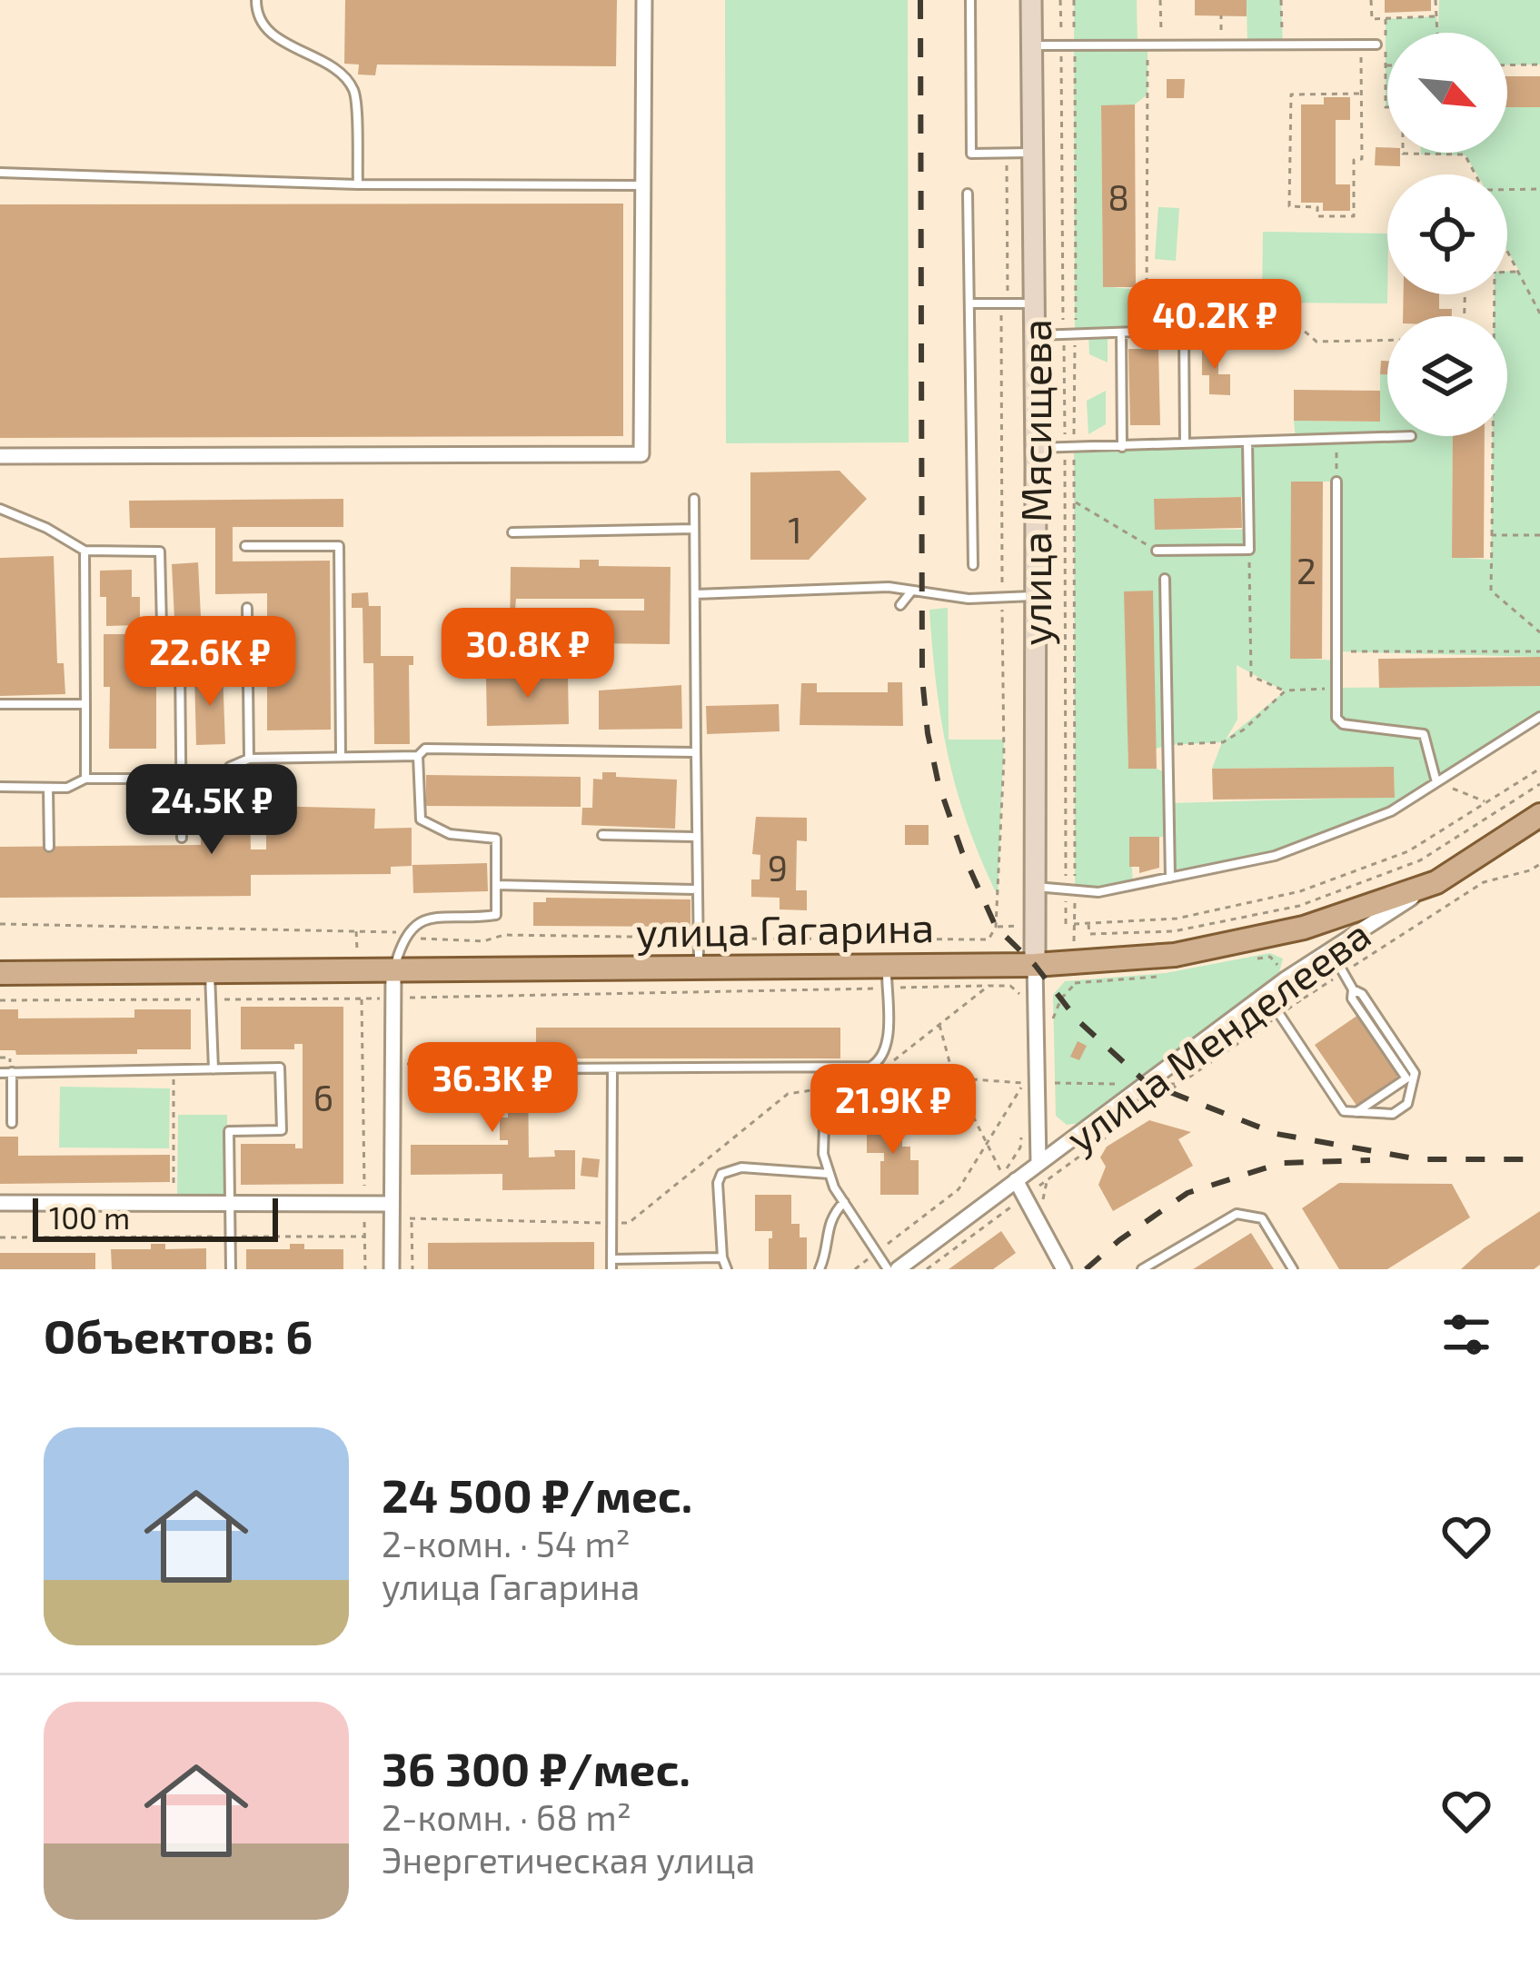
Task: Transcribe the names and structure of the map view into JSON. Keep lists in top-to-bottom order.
{
  "streets": {
    "main road": ["улица Мясищева", "улица Гагарина"],
    "street": ["улица Менделеева"]
  },
  "crossings": [
    ["улица Мясищева", "улица Гагарина"],
    ["улица Гагарина", "улица Менделеева"]
  ],
  "house_numbers": [
    "8",
    "1",
    "2",
    "9",
    "6"
  ],
  "scale_bar": "100 m",
  "north": "bottom right",
  "page": {
    "price": [
      "40.2K ₽",
      "30.8K ₽",
      "22.6K ₽",
      "24.5K ₽",
      "36.3K ₽",
      "21.9K ₽"
    ],
    "scale": "100 m",
    "heading": "Объектов: 6",
    "list": [
      {
        "name": "24 500 ₽/мес.",
        "note": "2-комн. · 54 m² · улица Гагарина"
      },
      {
        "name": "36 300 ₽/мес.",
        "note": "2-комн. · 68 m² · Энергетическая улица"
      }
    ]
  }
}
